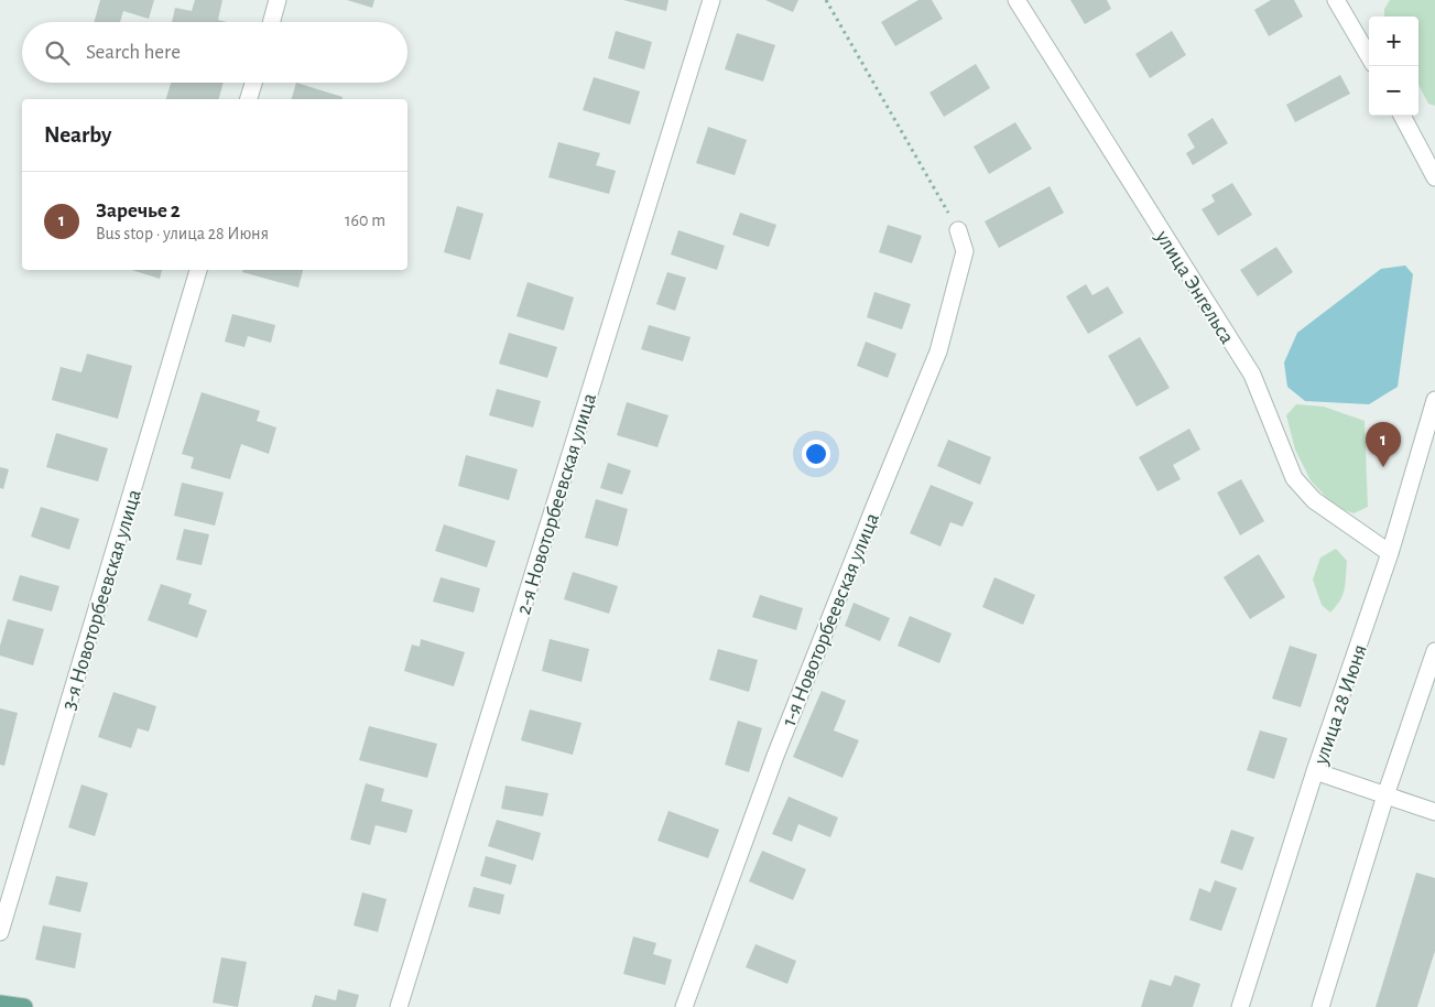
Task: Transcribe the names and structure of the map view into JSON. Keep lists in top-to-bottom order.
{
  "streets": {
    "street": [
      "улица Энгельса",
      "2-я Новоторбеевская улица",
      "3-я Новоторбеевская улица",
      "1-я Новоторбеевская улица",
      "улица 28 Июня"
    ]
  },
  "crossings": [
    ["улица Энгельса", "улица 28 Июня"]
  ],
  "page": {
    "map_buttons": ["+", "−"],
    "search": "Search here",
    "heading": "Nearby",
    "list": [
      {
        "mark": "1",
        "name": "Заречье 2",
        "note": "Bus stop · улица 28 Июня",
        "value": "160 m"
      }
    ],
    "pins": "1"
  }
}
